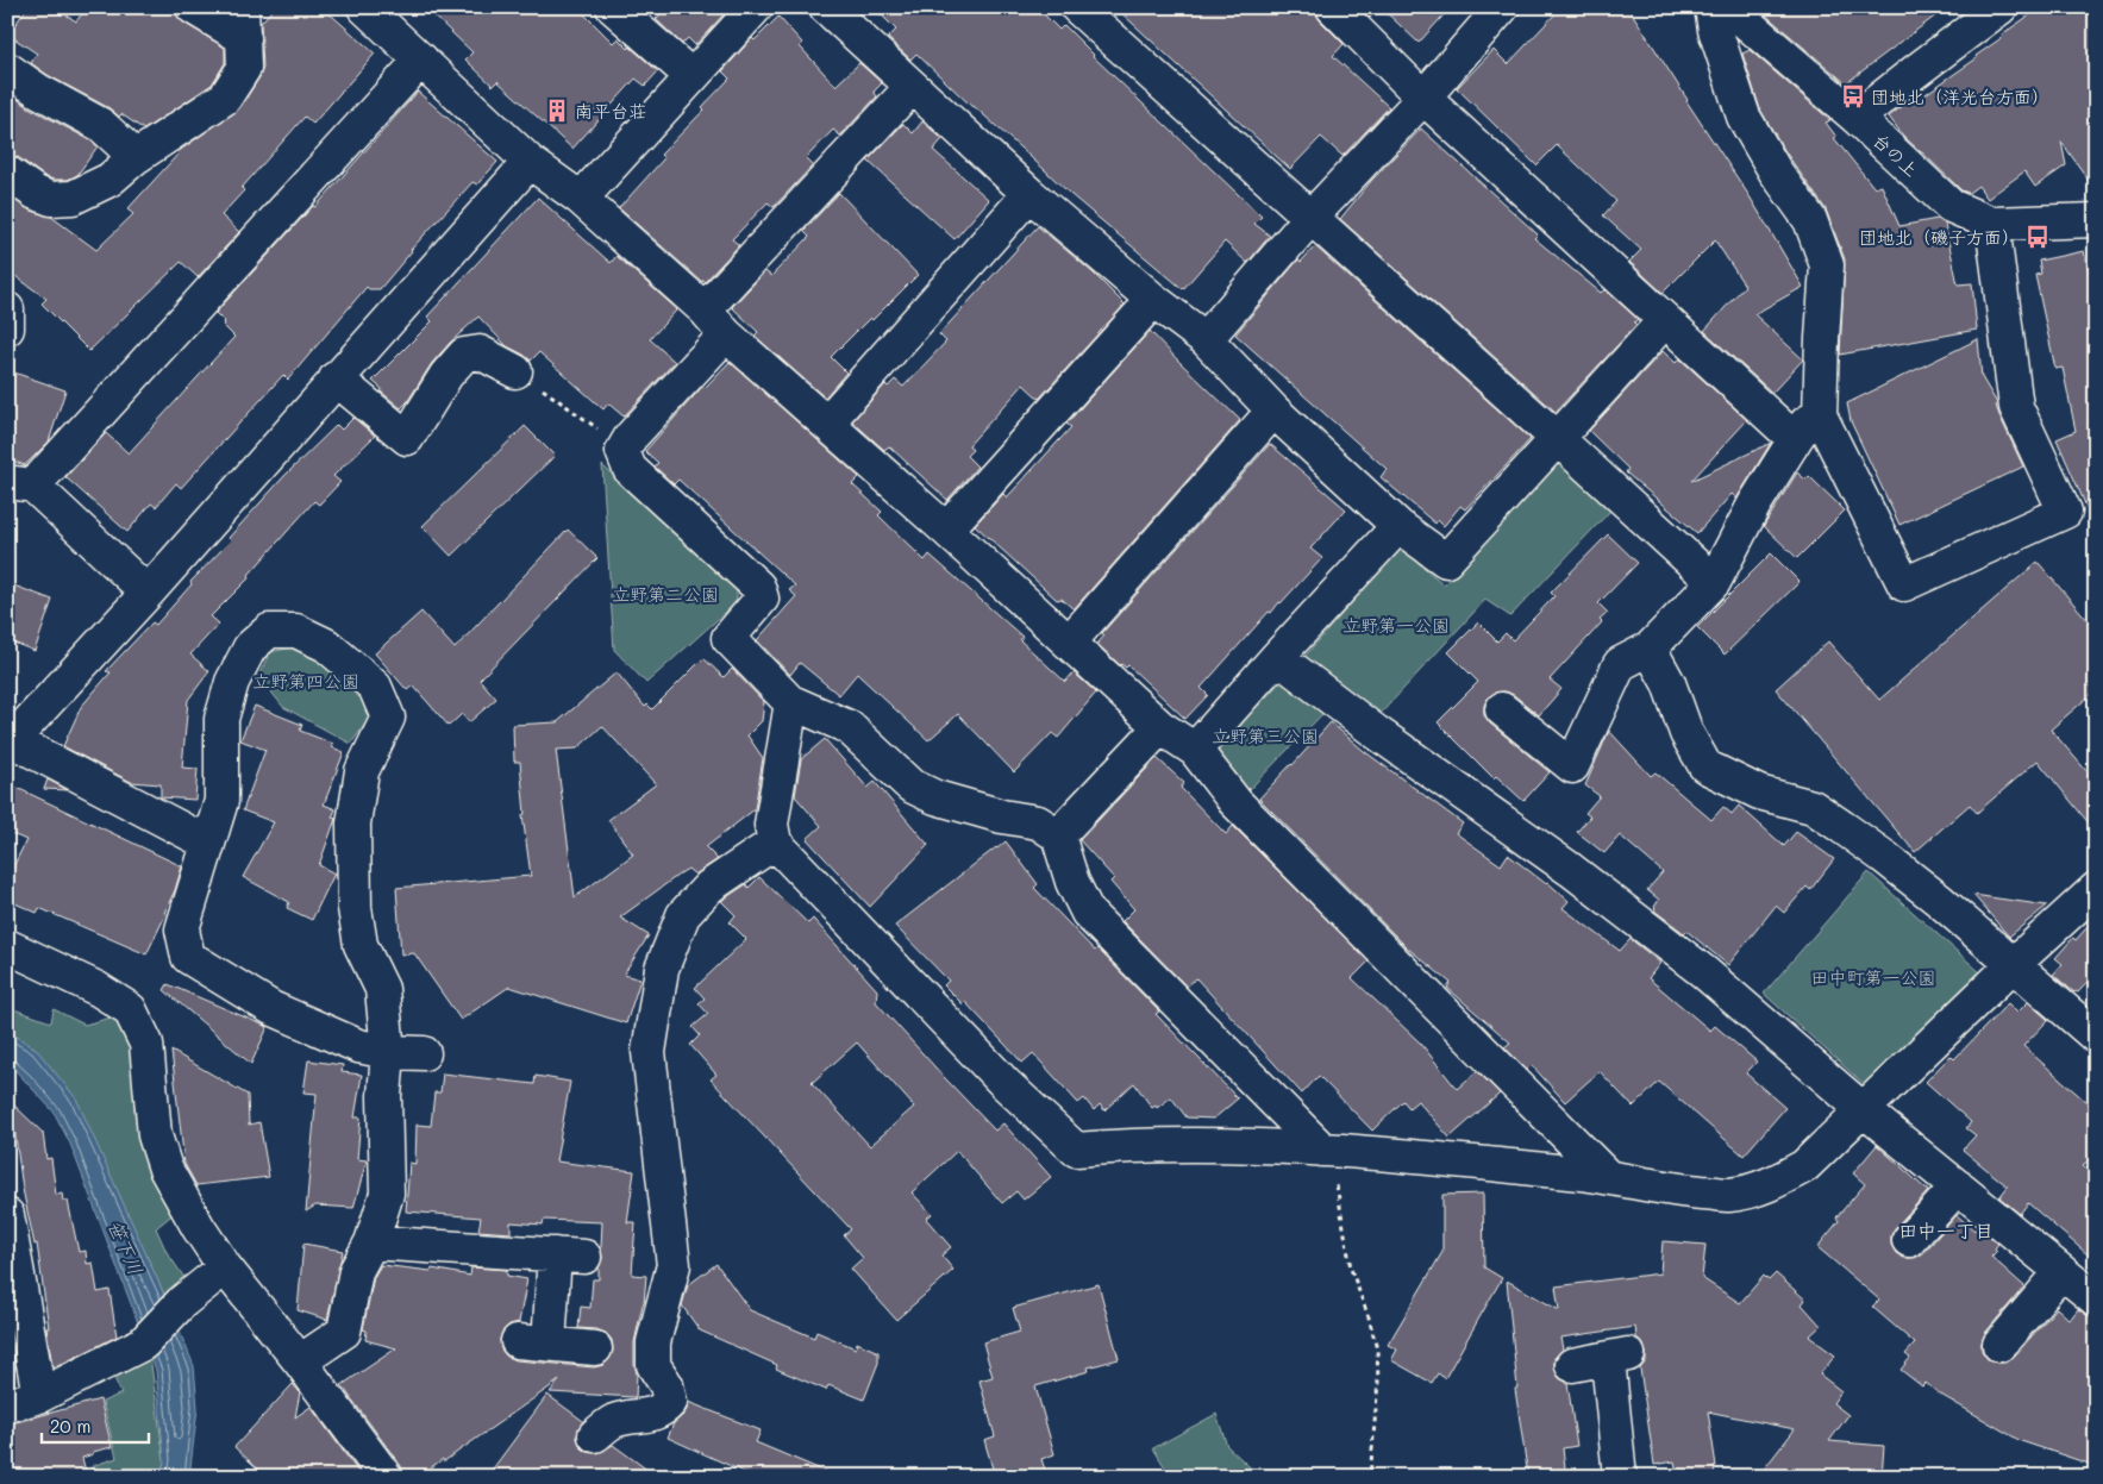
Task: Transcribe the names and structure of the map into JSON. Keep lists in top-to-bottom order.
{
  "streets": {
    "street": ["台の上"]
  },
  "districts": ["田中一丁目"],
  "water": ["笹下川"],
  "parks": [
    "立野第二公園",
    "立野第一公園",
    "立野第四公園",
    "立野第三公園",
    "田中町第一公園"
  ],
  "places": {
    "bus stop": ["団地北（洋光台方面）", "団地北（磯子方面）"],
    "building": ["南平台荘"]
  },
  "scale_bar": "20 m"
}
